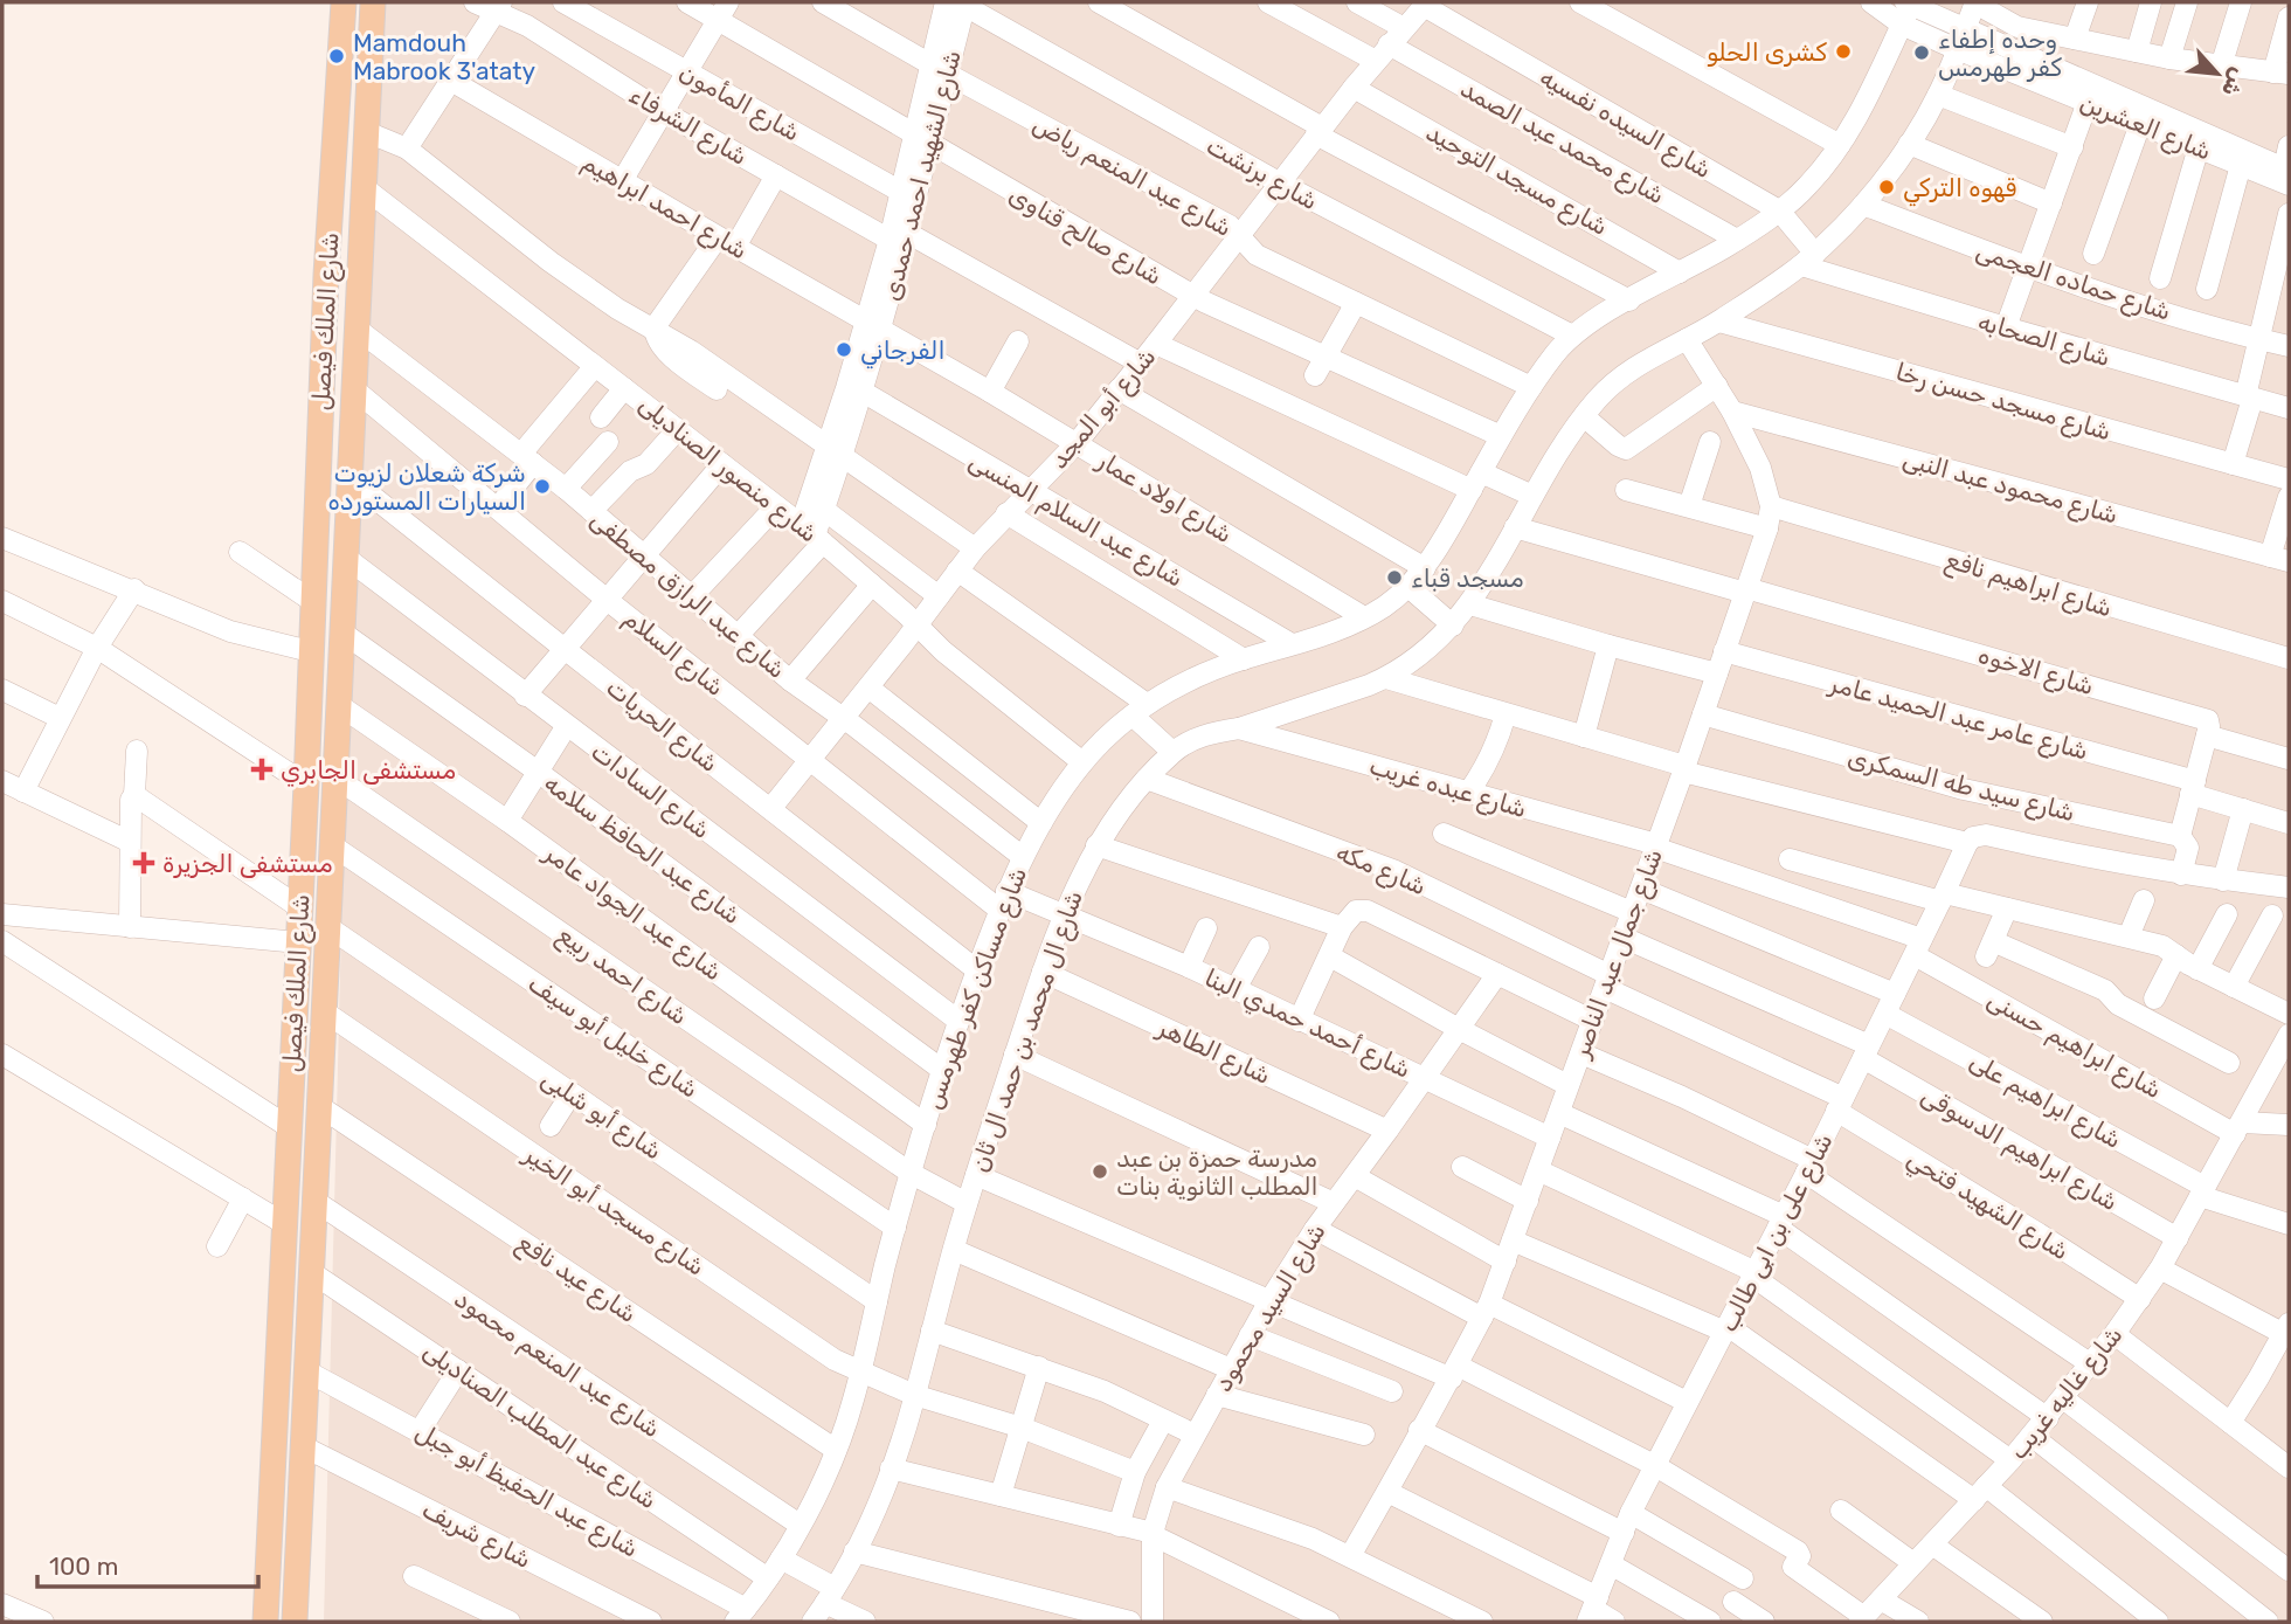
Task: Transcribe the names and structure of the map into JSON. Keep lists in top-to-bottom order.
{
  "streets": {
    "main road": ["شارع الملك فيصل"],
    "street": [
      "شارع المأمون",
      "شارع السيده نفسيه",
      "شارع الشرفاء",
      "شارع العشرين",
      "شارع محمد عبد الصمد",
      "شارع برنشت",
      "شارع الشهيد احمد حمدى",
      "شارع عبد المنعم رياض",
      "شارع مسجد التوحيد",
      "شارع احمد ابراهيم",
      "شارع صالح قناوى",
      "شارع حماده العجمى",
      "شارع الصحابه",
      "شارع مسجد حسن رخا",
      "شارع أبو المجد",
      "شارع منصور الصناديلى",
      "شارع محمود عبد النبى",
      "شارع اولاد عمار",
      "شارع عبد السلام المنسى",
      "شارع ابراهيم نافع",
      "شارع عبد الرازق مصطفى",
      "شارع السلام",
      "شارع الاخوه",
      "شارع عامر عبد الحميد عامر",
      "شارع الحريات",
      "شارع سيد طه السمكرى",
      "شارع عبده غريب",
      "شارع السادات",
      "شارع عبد الحافظ سلامه",
      "شارع مكه",
      "شارع عبد الجواد عامر",
      "شارع جمال عبد الناصر",
      "شارع احمد ربيع",
      "شارع مساكن كفر طهرمس",
      "شارع أحمد حمدي البنا",
      "شارع ال محمد بن حمد ال ثان",
      "شارع خليل أبو سيف",
      "شارع ابراهيم حسنى",
      "شارع الطاهر",
      "شارع ابراهيم على",
      "شارع أبو شلبى",
      "شارع ابراهيم الدسوقى",
      "شارع الشهيد فتحي",
      "شارع مسجد أبو الخير",
      "شارع على بن ابى طالب",
      "شارع عيد نافع",
      "شارع السيد محمود",
      "شارع عبد المنعم محمود",
      "شارع غاليه غريب",
      "شارع عبد المطلب الصناديلى",
      "شارع عبد الحفيظ أبو جبل",
      "شارع شريف"
    ]
  },
  "crossings": [
    ["شارع المأمون", "شارع الشهيد احمد حمدى"],
    ["شارع السيده نفسيه", "شارع الصحابه"],
    ["شارع السيده نفسيه", "شارع أبو المجد"],
    ["شارع السيده نفسيه", "شارع مساكن كفر طهرمس"],
    ["شارع السيده نفسيه", "شارع ال محمد بن حمد ال ثان"],
    ["شارع الشرفاء", "شارع الشهيد احمد حمدى"],
    ["شارع الشرفاء", "شارع أبو المجد"],
    ["شارع العشرين", "شارع مساكن كفر طهرمس"],
    ["شارع العشرين", "شارع ال محمد بن حمد ال ثان"],
    ["شارع محمد عبد الصمد", "شارع أبو المجد"],
    ["شارع محمد عبد الصمد", "شارع مساكن كفر طهرمس"],
    ["شارع برنشت", "شارع الشهيد احمد حمدى"],
    ["شارع برنشت", "شارع أبو المجد"],
    ["شارع برنشت", "شارع مساكن كفر طهرمس"],
    ["شارع الشهيد احمد حمدى", "شارع عبد المنعم رياض"],
    ["شارع الشهيد احمد حمدى", "شارع احمد ابراهيم"],
    ["شارع الشهيد احمد حمدى", "شارع صالح قناوى"],
    ["شارع الشهيد احمد حمدى", "شارع منصور الصناديلى"],
    ["شارع الشهيد احمد حمدى", "شارع اولاد عمار"],
    ["شارع الشهيد احمد حمدى", "شارع عبد السلام المنسى"],
    ["شارع عبد المنعم رياض", "شارع أبو المجد"],
    ["شارع عبد المنعم رياض", "شارع مساكن كفر طهرمس"],
    ["شارع مسجد التوحيد", "شارع أبو المجد"],
    ["شارع مسجد التوحيد", "شارع مساكن كفر طهرمس"],
    ["شارع احمد ابراهيم", "شارع اولاد عمار"],
    ["شارع صالح قناوى", "شارع أبو المجد"],
    ["شارع صالح قناوى", "شارع مساكن كفر طهرمس"],
    ["شارع حماده العجمى", "شارع ال محمد بن حمد ال ثان"],
    ["شارع الملك فيصل", "شارع منصور الصناديلى"],
    ["شارع الملك فيصل", "شارع عبد الرازق مصطفى"],
    ["شارع الملك فيصل", "شارع السلام"],
    ["شارع الملك فيصل", "شارع الحريات"],
    ["شارع الملك فيصل", "شارع السادات"],
    ["شارع الملك فيصل", "شارع عبد الحافظ سلامه"],
    ["شارع الملك فيصل", "شارع عبد الجواد عامر"],
    ["شارع الملك فيصل", "شارع احمد ربيع"],
    ["شارع الملك فيصل", "شارع خليل أبو سيف"],
    ["شارع الملك فيصل", "شارع أبو شلبى"],
    ["شارع الملك فيصل", "شارع مسجد أبو الخير"],
    ["شارع الملك فيصل", "شارع عيد نافع"],
    ["شارع الملك فيصل", "شارع عبد المنعم محمود"],
    ["شارع الملك فيصل", "شارع عبد المطلب الصناديلى"],
    ["شارع الملك فيصل", "شارع عبد الحفيظ أبو جبل"],
    ["شارع الملك فيصل", "شارع شريف"],
    ["شارع الصحابه", "شارع ال محمد بن حمد ال ثان"],
    ["شارع مسجد حسن رخا", "شارع ال محمد بن حمد ال ثان"],
    ["شارع أبو المجد", "شارع منصور الصناديلى"],
    ["شارع أبو المجد", "شارع اولاد عمار"],
    ["شارع أبو المجد", "شارع عبد السلام المنسى"],
    ["شارع أبو المجد", "شارع عبد الرازق مصطفى"],
    ["شارع أبو المجد", "شارع السلام"],
    ["شارع أبو المجد", "شارع الحريات"],
    ["شارع منصور الصناديلى", "شارع مساكن كفر طهرمس"],
    ["شارع محمود عبد النبى", "شارع جمال عبد الناصر"],
    ["شارع اولاد عمار", "شارع مساكن كفر طهرمس"],
    ["شارع عبد السلام المنسى", "شارع مساكن كفر طهرمس"],
    ["شارع ابراهيم نافع", "شارع جمال عبد الناصر"],
    ["شارع عبد الرازق مصطفى", "شارع مساكن كفر طهرمس"],
    ["شارع السلام", "شارع مساكن كفر طهرمس"],
    ["شارع السلام", "شارع أحمد حمدي البنا"],
    ["شارع الاخوه", "شارع جمال عبد الناصر"],
    ["شارع عامر عبد الحميد عامر", "شارع جمال عبد الناصر"],
    ["شارع الحريات", "شارع مساكن كفر طهرمس"],
    ["شارع سيد طه السمكرى", "شارع جمال عبد الناصر"],
    ["شارع عبده غريب", "شارع جمال عبد الناصر"],
    ["شارع عبده غريب", "شارع ال محمد بن حمد ال ثان"],
    ["شارع عبده غريب", "شارع ابراهيم حسنى"],
    ["شارع عبده غريب", "شارع على بن ابى طالب"],
    ["شارع السادات", "شارع مساكن كفر طهرمس"],
    ["شارع عبد الحافظ سلامه", "شارع مساكن كفر طهرمس"],
    ["شارع مكه", "شارع جمال عبد الناصر"],
    ["شارع مكه", "شارع ال محمد بن حمد ال ثان"],
    ["شارع مكه", "شارع الشهيد فتحي"],
    ["شارع مكه", "شارع على بن ابى طالب"],
    ["شارع عبد الجواد عامر", "شارع مساكن كفر طهرمس"],
    ["شارع جمال عبد الناصر", "شارع أحمد حمدي البنا"],
    ["شارع جمال عبد الناصر", "شارع ال محمد بن حمد ال ثان"],
    ["شارع جمال عبد الناصر", "شارع ابراهيم على"],
    ["شارع جمال عبد الناصر", "شارع ابراهيم الدسوقى"],
    ["شارع احمد ربيع", "شارع مساكن كفر طهرمس"],
    ["شارع احمد ربيع", "شارع ال محمد بن حمد ال ثان"],
    ["شارع مساكن كفر طهرمس", "شارع أحمد حمدي البنا"],
    ["شارع مساكن كفر طهرمس", "شارع خليل أبو سيف"],
    ["شارع مساكن كفر طهرمس", "شارع أبو شلبى"],
    ["شارع مساكن كفر طهرمس", "شارع مسجد أبو الخير"],
    ["شارع مساكن كفر طهرمس", "شارع عيد نافع"],
    ["شارع مساكن كفر طهرمس", "شارع عبد المنعم محمود"],
    ["شارع مساكن كفر طهرمس", "شارع عبد المطلب الصناديلى"],
    ["شارع مساكن كفر طهرمس", "شارع عبد الحفيظ أبو جبل"],
    ["شارع أحمد حمدي البنا", "شارع ال محمد بن حمد ال ثان"],
    ["شارع أحمد حمدي البنا", "شارع السيد محمود"],
    ["شارع ال محمد بن حمد ال ثان", "شارع الطاهر"],
    ["شارع ال محمد بن حمد ال ثان", "شارع مسجد أبو الخير"],
    ["شارع ابراهيم حسنى", "شارع على بن ابى طالب"],
    ["شارع ابراهيم حسنى", "شارع غاليه غريب"],
    ["شارع الطاهر", "شارع السيد محمود"],
    ["شارع ابراهيم على", "شارع على بن ابى طالب"],
    ["شارع ابراهيم على", "شارع غاليه غريب"],
    ["شارع ابراهيم الدسوقى", "شارع على بن ابى طالب"],
    ["شارع ابراهيم الدسوقى", "شارع غاليه غريب"],
    ["شارع الشهيد فتحي", "شارع على بن ابى طالب"],
    ["شارع الشهيد فتحي", "شارع غاليه غريب"]
  ],
  "places": {
    "other": [
      "كشرى الحلو",
      "وحده إطفاء كفر طهرمس",
      "Mamdouh Mabrook 3'ataty",
      "قهوه التركي",
      "الفرجاني",
      "شركة شعلان لزيوت السيارات المستورده",
      "مسجد قباء",
      "مدرسة حمزة بن عبد المطلب الثانوية بنات"
    ],
    "health": ["مستشفى الجابري", "مستشفى الجزيرة"]
  },
  "scale_bar": "100 m",
  "north": "bottom right"
}
